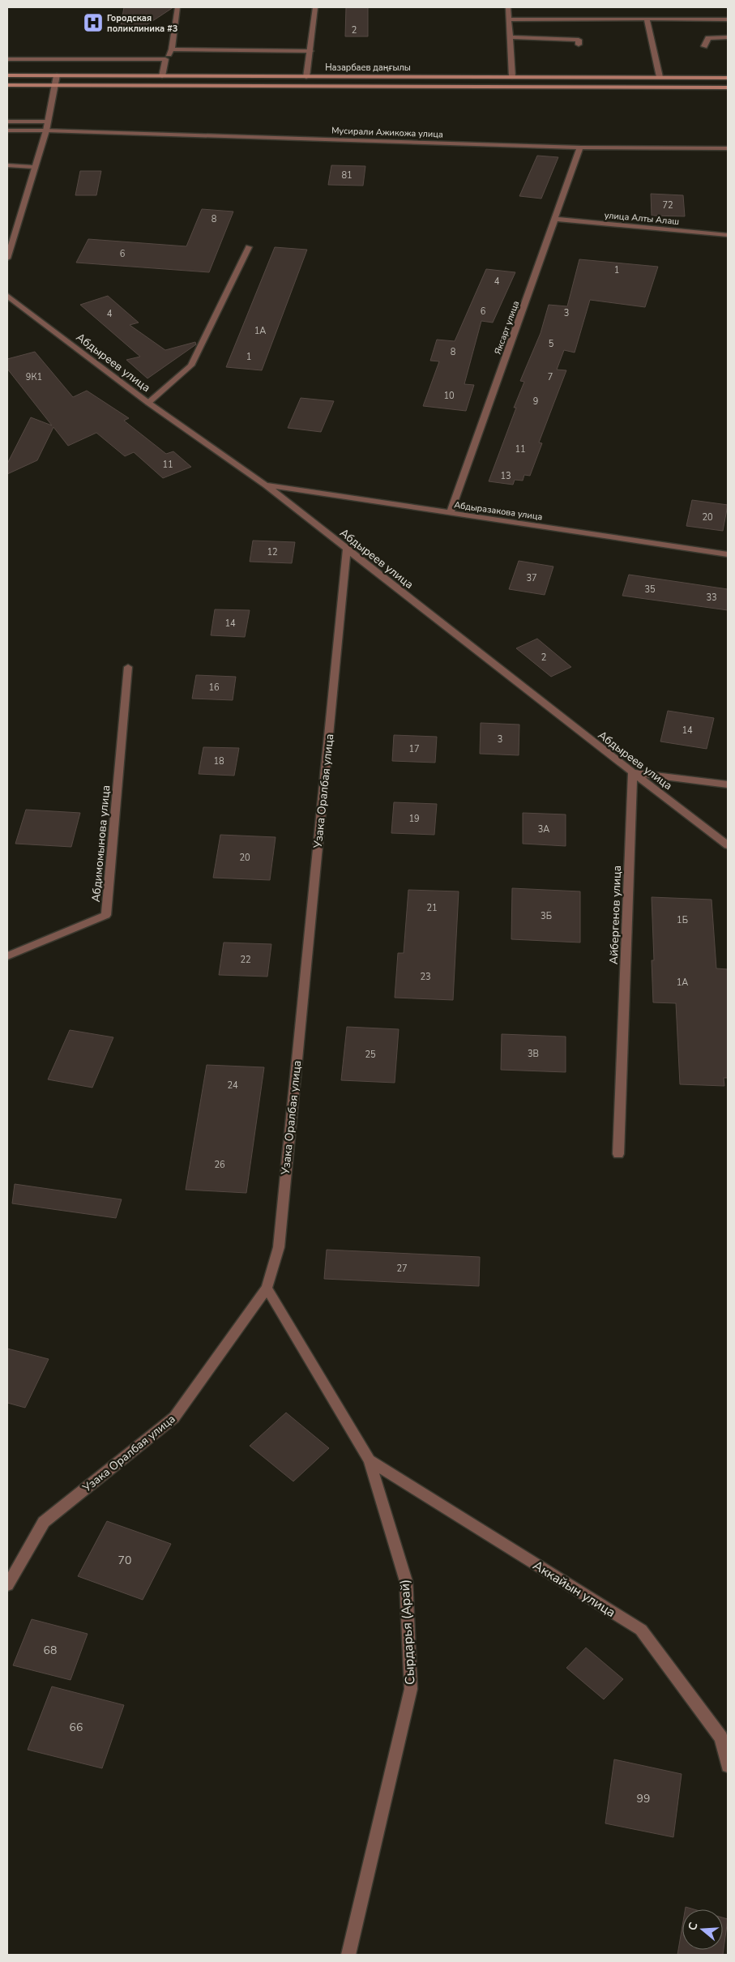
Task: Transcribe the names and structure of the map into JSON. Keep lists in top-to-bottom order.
{
  "streets": {
    "main road": ["Назарбаев даңғылы"],
    "street": [
      "Мусирали Ажикожа улица",
      "улица Алты Алаш",
      "Яксарт улица",
      "Абдыреев улица",
      "Абдыразакова улица",
      "Узака Оралбая улица",
      "Абдимомынова улица",
      "Айбергенов улица",
      "Аккайын улица",
      "Сырдарья (Арай)"
    ]
  },
  "crossings": [
    ["Мусирали Ажикожа улица", "Яксарт улица"],
    ["улица Алты Алаш", "Яксарт улица"],
    ["Яксарт улица", "Абдыразакова улица"],
    ["Абдыреев улица", "Абдыразакова улица"],
    ["Абдыреев улица", "Узака Оралбая улица"],
    ["Абдыреев улица", "Айбергенов улица"],
    ["Узака Оралбая улица", "Сырдарья (Арай)"],
    ["Аккайын улица", "Сырдарья (Арай)"]
  ],
  "places": {
    "hospital": ["Городская поликлиника #3"]
  },
  "house_numbers": [
    "2",
    "81",
    "72",
    "8",
    "6",
    "1",
    "4",
    "6",
    "3",
    "4",
    "1А",
    "5",
    "8",
    "1",
    "9К1",
    "7",
    "10",
    "9",
    "11",
    "11",
    "13",
    "20",
    "12",
    "37",
    "35",
    "33",
    "14",
    "2",
    "16",
    "14",
    "3",
    "17",
    "18",
    "19",
    "3А",
    "20",
    "21",
    "3Б",
    "1Б",
    "22",
    "23",
    "1А",
    "3В",
    "25",
    "24",
    "26",
    "27",
    "70",
    "68",
    "66",
    "99"
  ],
  "north": "left"
}
